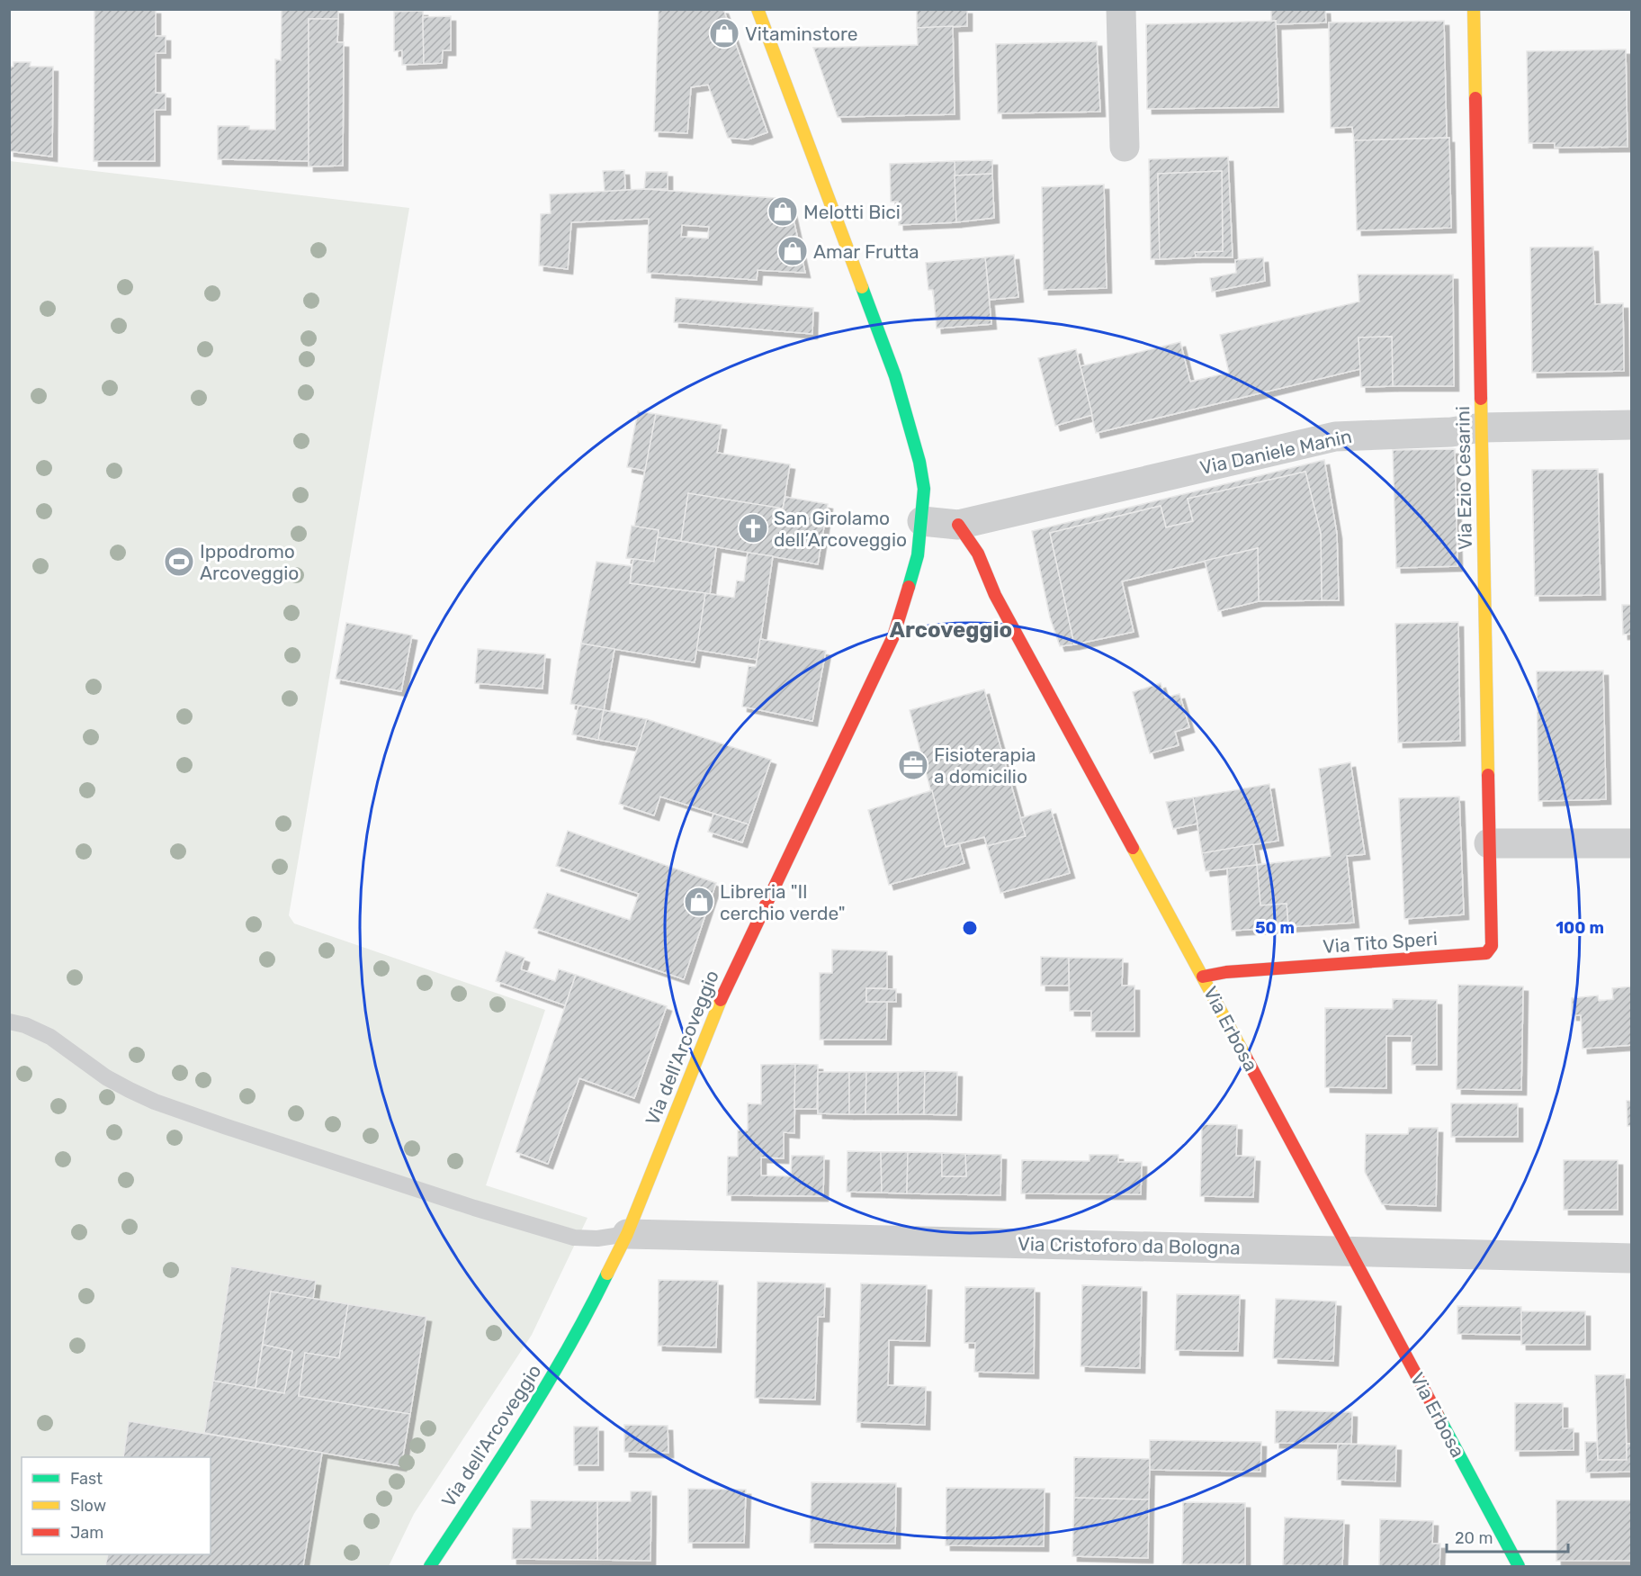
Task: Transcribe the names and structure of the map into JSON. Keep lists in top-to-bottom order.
{
  "streets": {
    "street": [
      "Via Daniele Manin",
      "Via Ezio Cesarini",
      "Via Tito Speri",
      "Via Erbosa",
      "Via dell'Arcoveggio",
      "Via Cristoforo da Bologna"
    ]
  },
  "crossings": [
    ["Via Daniele Manin", "Via Ezio Cesarini"],
    ["Via Daniele Manin", "Via Erbosa"],
    ["Via Ezio Cesarini", "Via Tito Speri"],
    ["Via Tito Speri", "Via Erbosa"],
    ["Via Erbosa", "Via Cristoforo da Bologna"],
    ["Via dell'Arcoveggio", "Via Cristoforo da Bologna"]
  ],
  "districts": ["Arcoveggio"],
  "places": {
    "shop": [
      "Vitaminstore",
      "Melotti Bici",
      "Amar Frutta",
      "Libreria \"Il cerchio verde\""
    ],
    "church": ["San Girolamo dell’Arcoveggio"],
    "sports": ["Ippodromo Arcoveggio"],
    "office": ["Fisioterapia a domicilio"]
  },
  "legend": ["Fast", "Slow", "Jam"],
  "scale_bar": "20 m",
  "rings": ["50 m", "100 m"]
}
